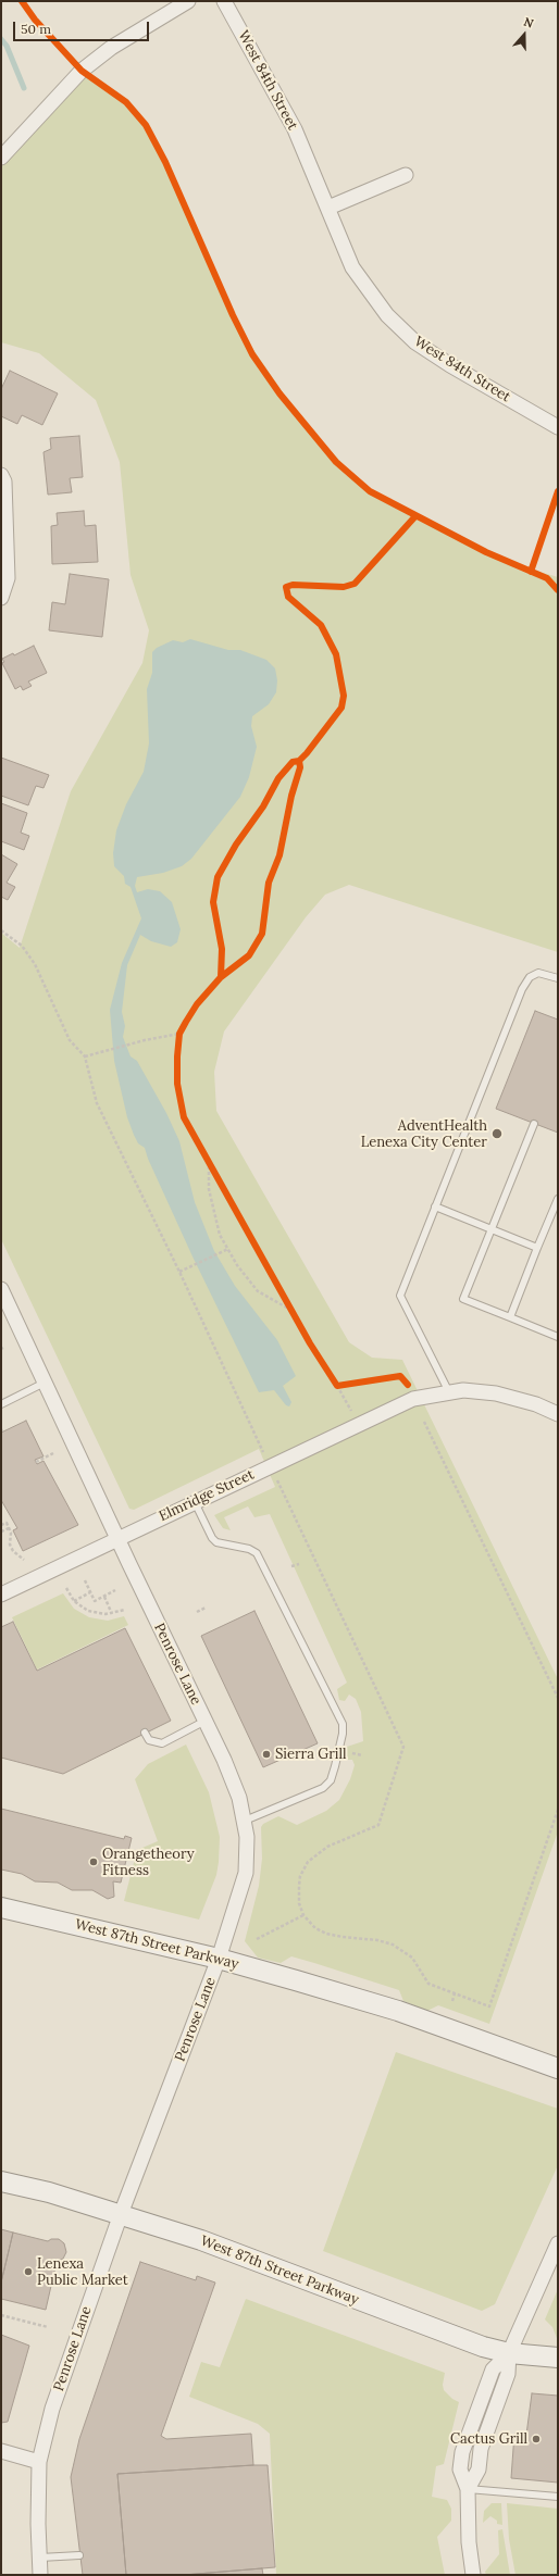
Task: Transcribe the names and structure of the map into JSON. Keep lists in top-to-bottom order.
{
  "streets": {
    "main road": ["West 87th Street Parkway"],
    "street": ["West 84th Street", "Elmridge Street", "Penrose Lane"]
  },
  "crossings": [
    ["Elmridge Street", "Penrose Lane"],
    ["Penrose Lane", "West 87th Street Parkway"]
  ],
  "places": [
    "AdventHealth Lenexa City Center",
    "Sierra Grill",
    "Orangetheory Fitness",
    "Lenexa Public Market",
    "Cactus Grill"
  ],
  "scale_bar": "50 m",
  "north": "top"
}
